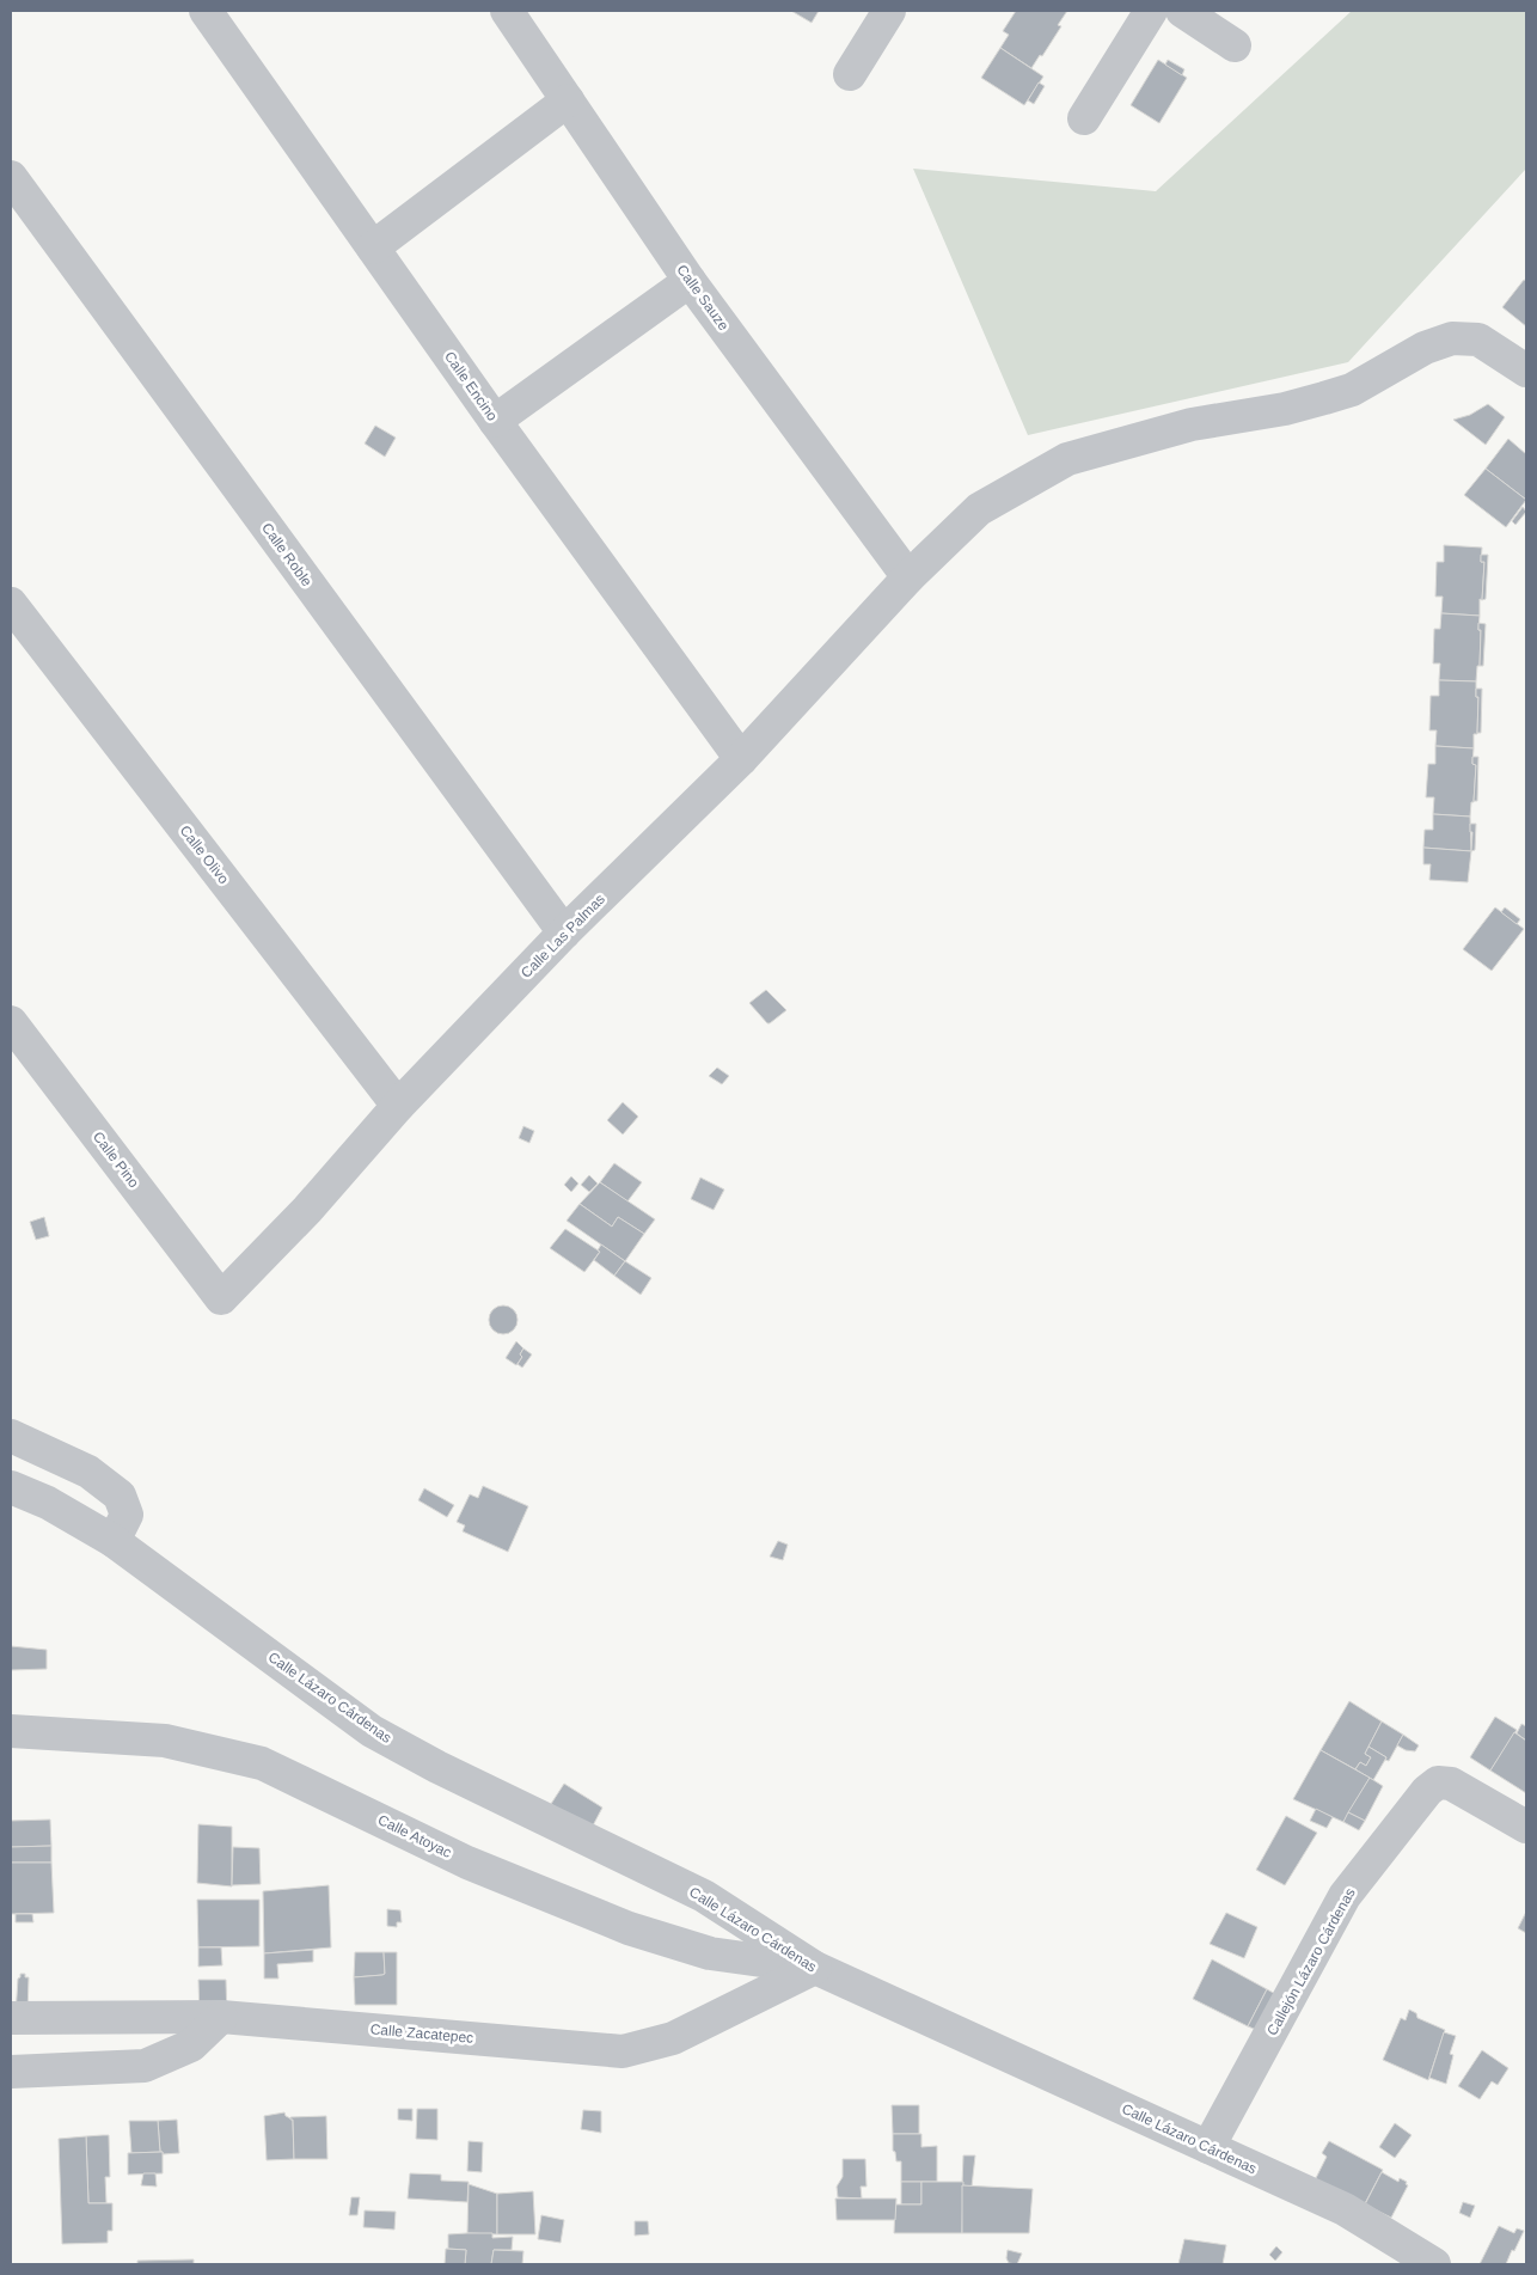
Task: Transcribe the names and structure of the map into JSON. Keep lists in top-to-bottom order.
{
  "streets": {
    "street": [
      "Calle Sauze",
      "Calle Encino",
      "Calle Roble",
      "Calle Olivo",
      "Calle Las Palmas",
      "Calle Pino",
      "Calle Lázaro Cárdenas",
      "Calle Atoyac",
      "Callejón Lázaro Cárdenas",
      "Calle Zacatepec"
    ]
  },
  "crossings": [
    ["Calle Sauze", "Calle Las Palmas"],
    ["Calle Encino", "Calle Las Palmas"],
    ["Calle Roble", "Calle Las Palmas"],
    ["Calle Olivo", "Calle Las Palmas"],
    ["Calle Las Palmas", "Calle Pino"],
    ["Calle Lázaro Cárdenas", "Calle Atoyac"],
    ["Calle Lázaro Cárdenas", "Callejón Lázaro Cárdenas"],
    ["Calle Lázaro Cárdenas", "Calle Zacatepec"],
    ["Calle Atoyac", "Calle Zacatepec"]
  ]
}
